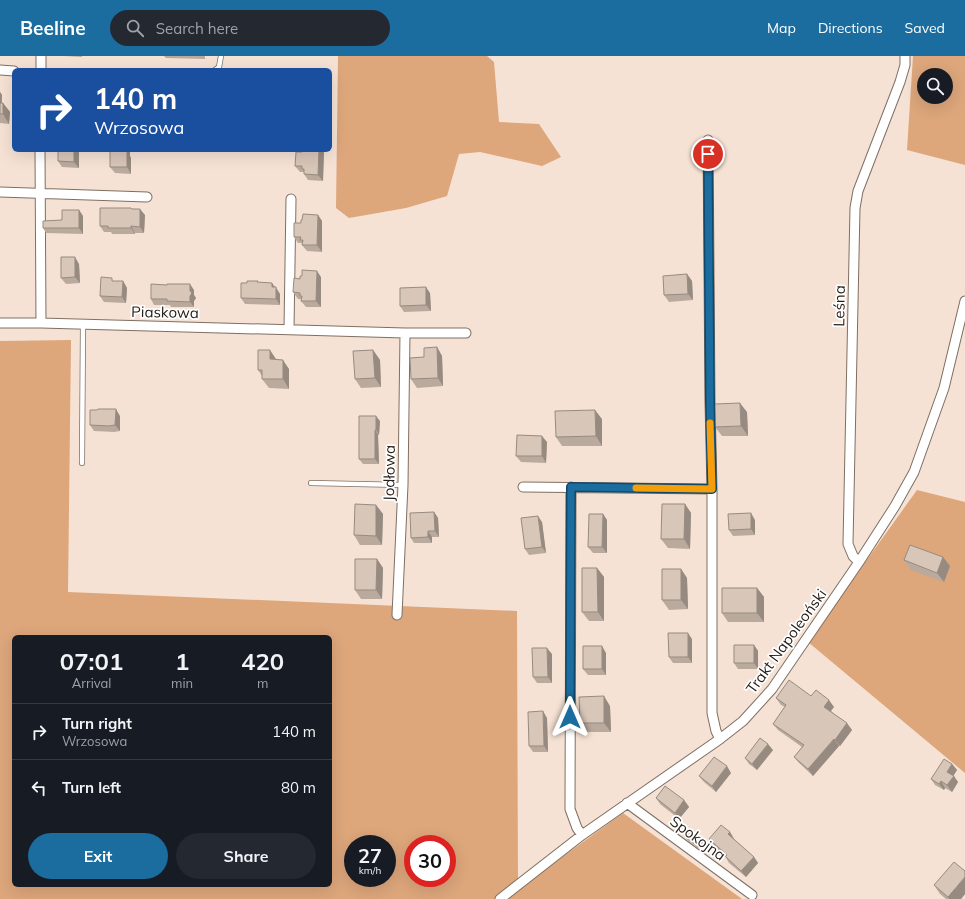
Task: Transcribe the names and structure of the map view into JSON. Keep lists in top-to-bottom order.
{
  "streets": {
    "street": [
      "Leśna",
      "Piaskowa",
      "Jodłowa",
      "Trakt Napoleoński",
      "Spokojna"
    ]
  },
  "crossings": [
    ["Leśna", "Trakt Napoleoński"],
    ["Piaskowa", "Jodłowa"],
    ["Trakt Napoleoński", "Spokojna"]
  ],
  "page": {
    "header": "Beeline",
    "search": "Search here",
    "nav": ["Map", "Directions", "Saved"],
    "turn": ["140 m", "Wrzosowa"],
    "eta": [
      "07:01",
      "Arrival",
      "1",
      "min",
      "420",
      "m"
    ],
    "list": [
      {
        "name": "Turn right",
        "note": "Wrzosowa",
        "value": "140 m"
      },
      {
        "name": "Turn left",
        "value": "80 m"
      }
    ],
    "buttons": ["Exit", "Share"],
    "speed": "27 km/h",
    "limit": "30"
  }
}
